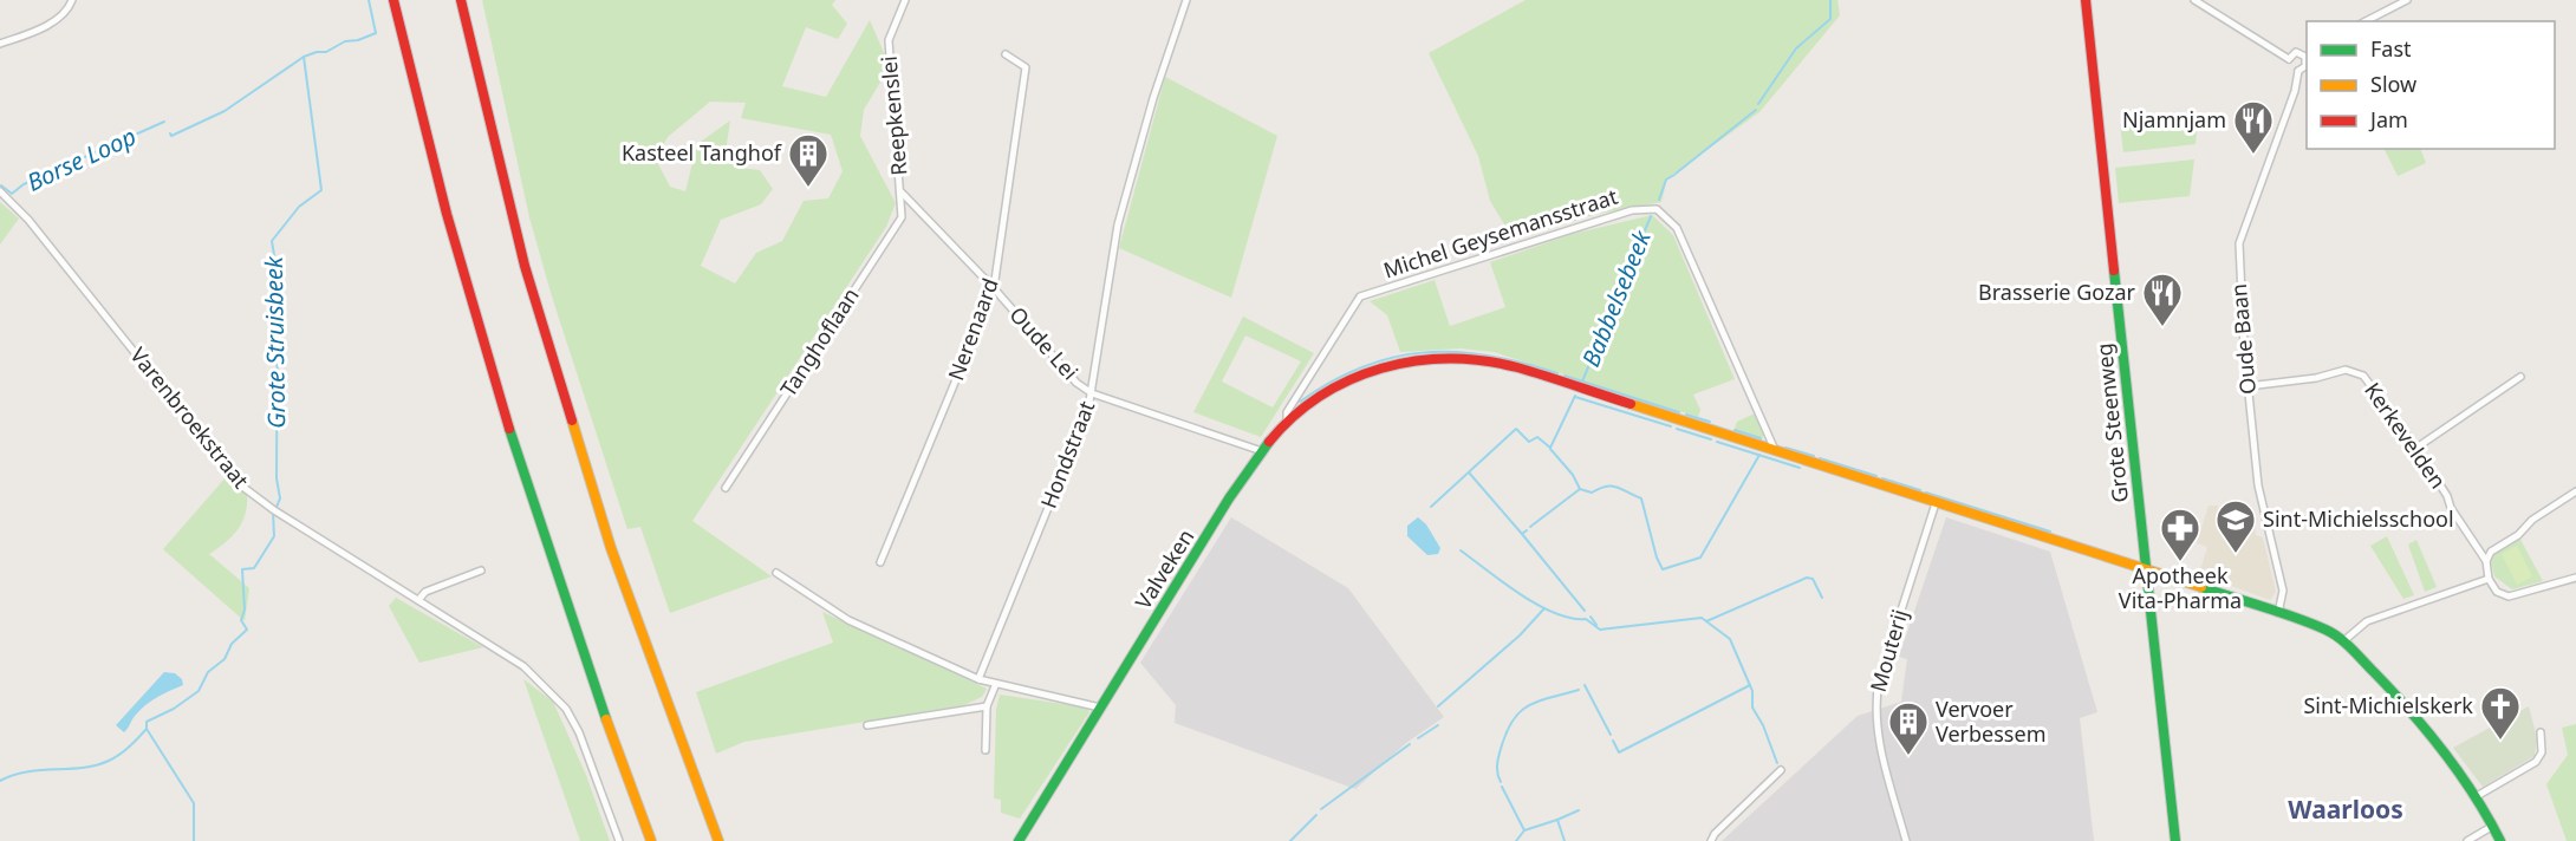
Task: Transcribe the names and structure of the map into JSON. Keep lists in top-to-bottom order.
{
  "streets": {
    "main road": ["Michel Geysemansstraat", "Grote Steenweg", "Valveken"],
    "street": [
      "Reepkenslei",
      "Nerenaard",
      "Oude Baan",
      "Tanghoflaan",
      "Oude Lei",
      "Varenbroekstraat",
      "Kerkevelden",
      "Hondstraat",
      "Mouterij"
    ]
  },
  "crossings": [
    ["Reepkenslei", "Tanghoflaan"],
    ["Reepkenslei", "Oude Lei"],
    ["Michel Geysemansstraat", "Oude Baan"],
    ["Michel Geysemansstraat", "Oude Lei"],
    ["Michel Geysemansstraat", "Grote Steenweg"],
    ["Michel Geysemansstraat", "Valveken"],
    ["Michel Geysemansstraat", "Mouterij"],
    ["Nerenaard", "Oude Lei"],
    ["Oude Baan", "Kerkevelden"],
    ["Tanghoflaan", "Oude Lei"],
    ["Oude Lei", "Hondstraat"],
    ["Oude Lei", "Valveken"]
  ],
  "districts": ["Waarloos"],
  "water": ["Borse Loop", "Babbelsebeek", "Grote Struisbeek"],
  "places": {
    "restaurant": ["Njamnjam", "Brasserie Gozar"],
    "building": ["Kasteel Tanghof", "Vervoer Verbessem"],
    "school or university": ["Sint-Michielsschool"],
    "pharmacy": ["Apotheek Vita-Pharma"],
    "church": ["Sint-Michielskerk"]
  },
  "legend": ["Fast", "Slow", "Jam"]
}
